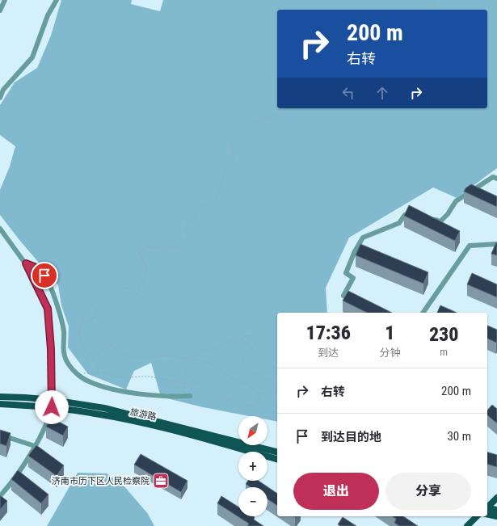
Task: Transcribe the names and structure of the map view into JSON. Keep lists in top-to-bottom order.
{
  "streets": {
    "main road": ["旅游路"]
  },
  "places": {
    "office": ["济南市历下区人民检察院"]
  },
  "north": "bottom left",
  "page": {
    "turn": ["200 m", "右转"],
    "eta": [
      "17:36",
      "到达",
      "1",
      "分钟",
      "230",
      "m"
    ],
    "list": [
      {
        "name": "右转",
        "value": "200 m"
      },
      {
        "name": "到达目的地",
        "value": "30 m"
      }
    ],
    "map_buttons": ["+", "−"],
    "buttons": ["退出", "分享"]
  }
}
